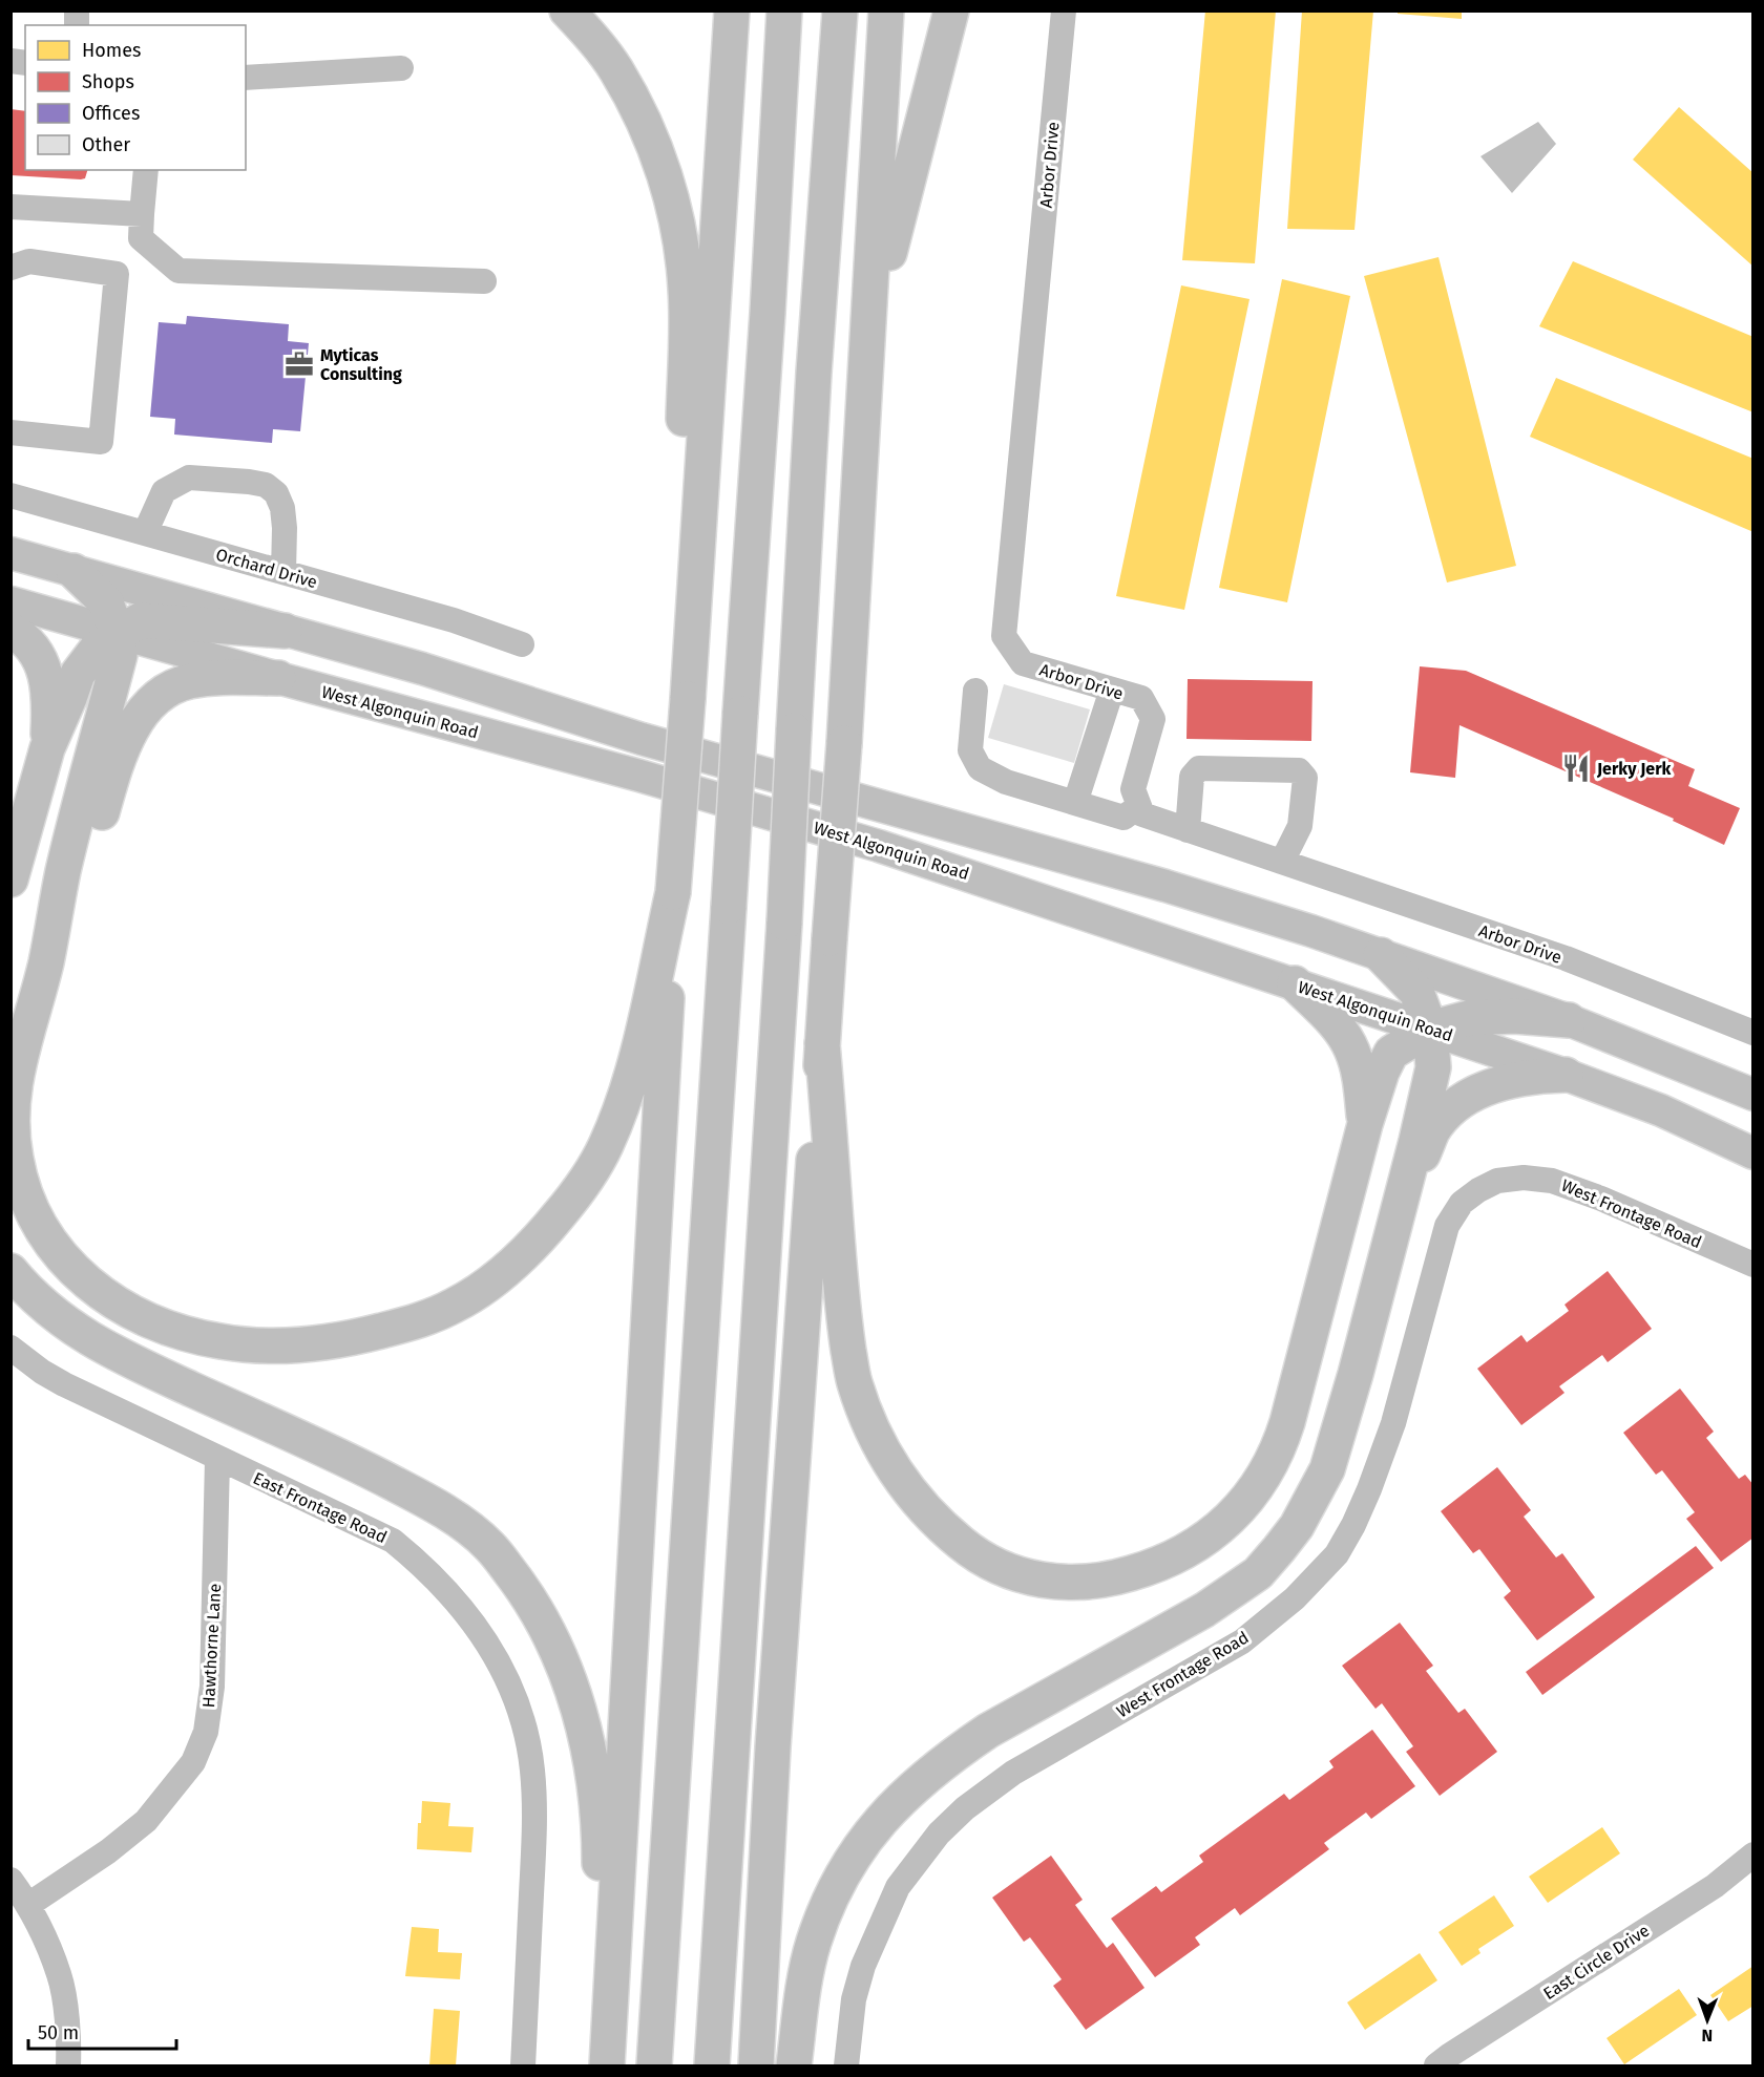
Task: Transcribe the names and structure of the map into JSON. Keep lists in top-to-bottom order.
{
  "streets": {
    "main road": ["West Algonquin Road"],
    "street": [
      "Arbor Drive",
      "Orchard Drive",
      "West Frontage Road",
      "East Frontage Road",
      "Hawthorne Lane",
      "East Circle Drive"
    ]
  },
  "crossings": [
    ["East Frontage Road", "Hawthorne Lane"]
  ],
  "places": {
    "office": ["Myticas Consulting"],
    "restaurant": ["Jerky Jerk"]
  },
  "legend": [
    "Homes",
    "Shops",
    "Offices",
    "Other"
  ],
  "scale_bar": "50 m",
  "north": "bottom"
}
